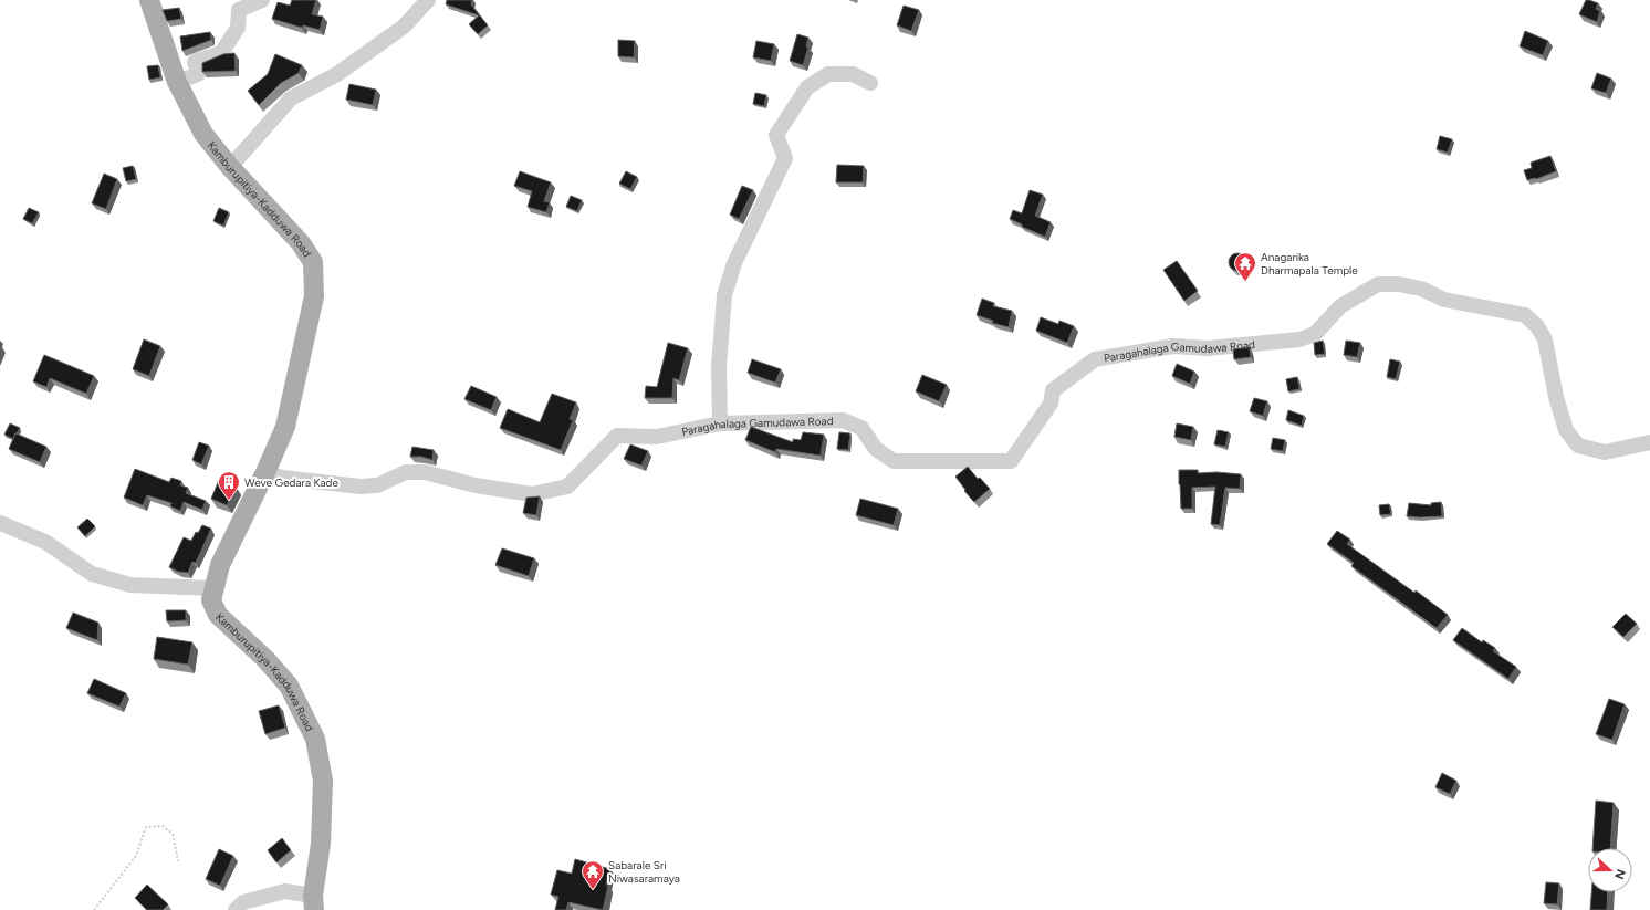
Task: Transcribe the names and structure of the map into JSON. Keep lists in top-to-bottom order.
{
  "streets": {
    "main road": ["Kamburupitiya-Kadduwa Road"],
    "street": ["Paragahalaga Gamudawa Road"]
  },
  "crossings": [
    ["Kamburupitiya-Kadduwa Road", "Paragahalaga Gamudawa Road"]
  ],
  "places": {
    "temple": ["Anagarika Dharmapala Temple", "Sabarale Sri Niwasaramaya"],
    "building": ["Weve Gedara Kade"]
  },
  "north": "right"
}
